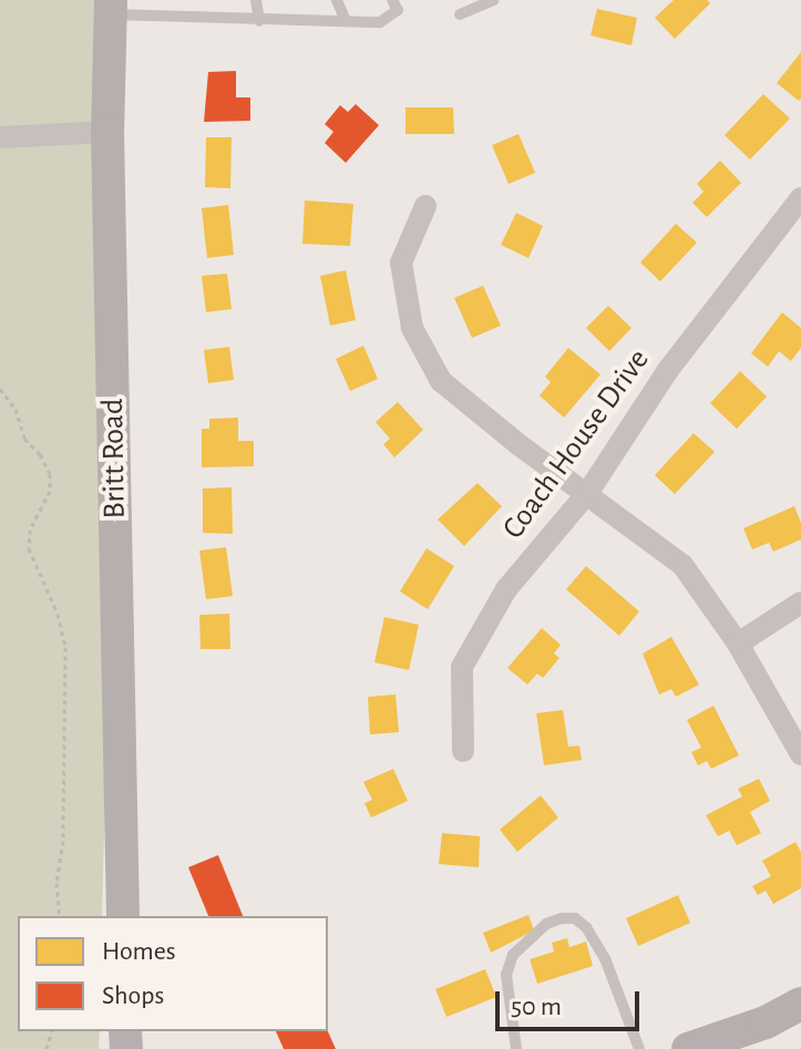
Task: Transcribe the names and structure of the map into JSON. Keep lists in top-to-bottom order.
{
  "streets": {
    "street": ["Coach House Drive", "Britt Road"]
  },
  "legend": ["Homes", "Shops"],
  "scale_bar": "50 m"
}
